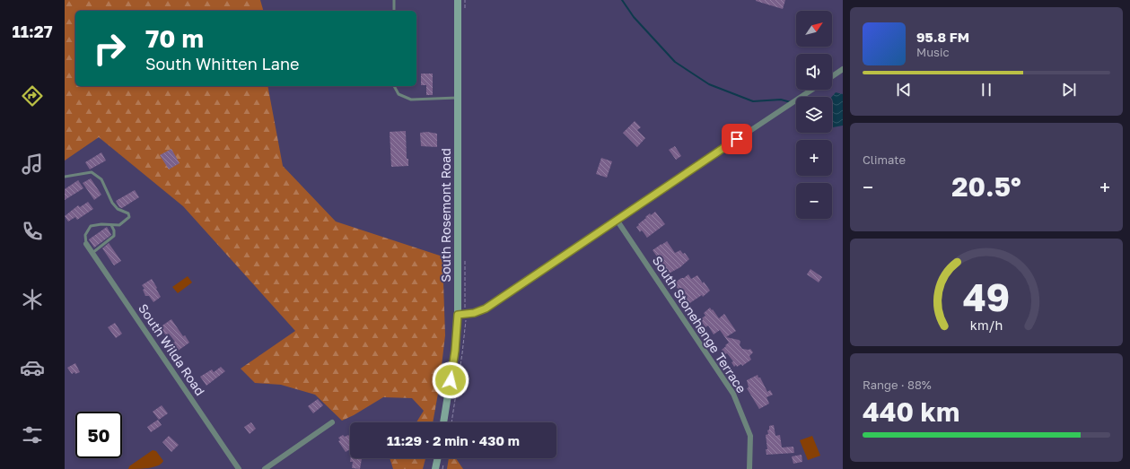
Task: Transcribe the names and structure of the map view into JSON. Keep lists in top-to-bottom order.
{
  "streets": {
    "main road": ["South Rosemont Road"],
    "street": ["South Stonehenge Terrace", "South Wilda Road"]
  },
  "north": "top right",
  "page": {
    "tabs": "11:27",
    "map_buttons": ["+", "−"],
    "turn": ["70 m", "South Whitten Lane"],
    "song": ["95.8 FM", "Music"],
    "tile": [
      "Climate",
      ["Range · 88%", "440 km"]
    ],
    "heat": ["−", "20.5°", "+"],
    "limit": "50",
    "trip": "11:29 · 2 min · 430 m",
    "gauge": ["49", "km/h"]
  }
}
